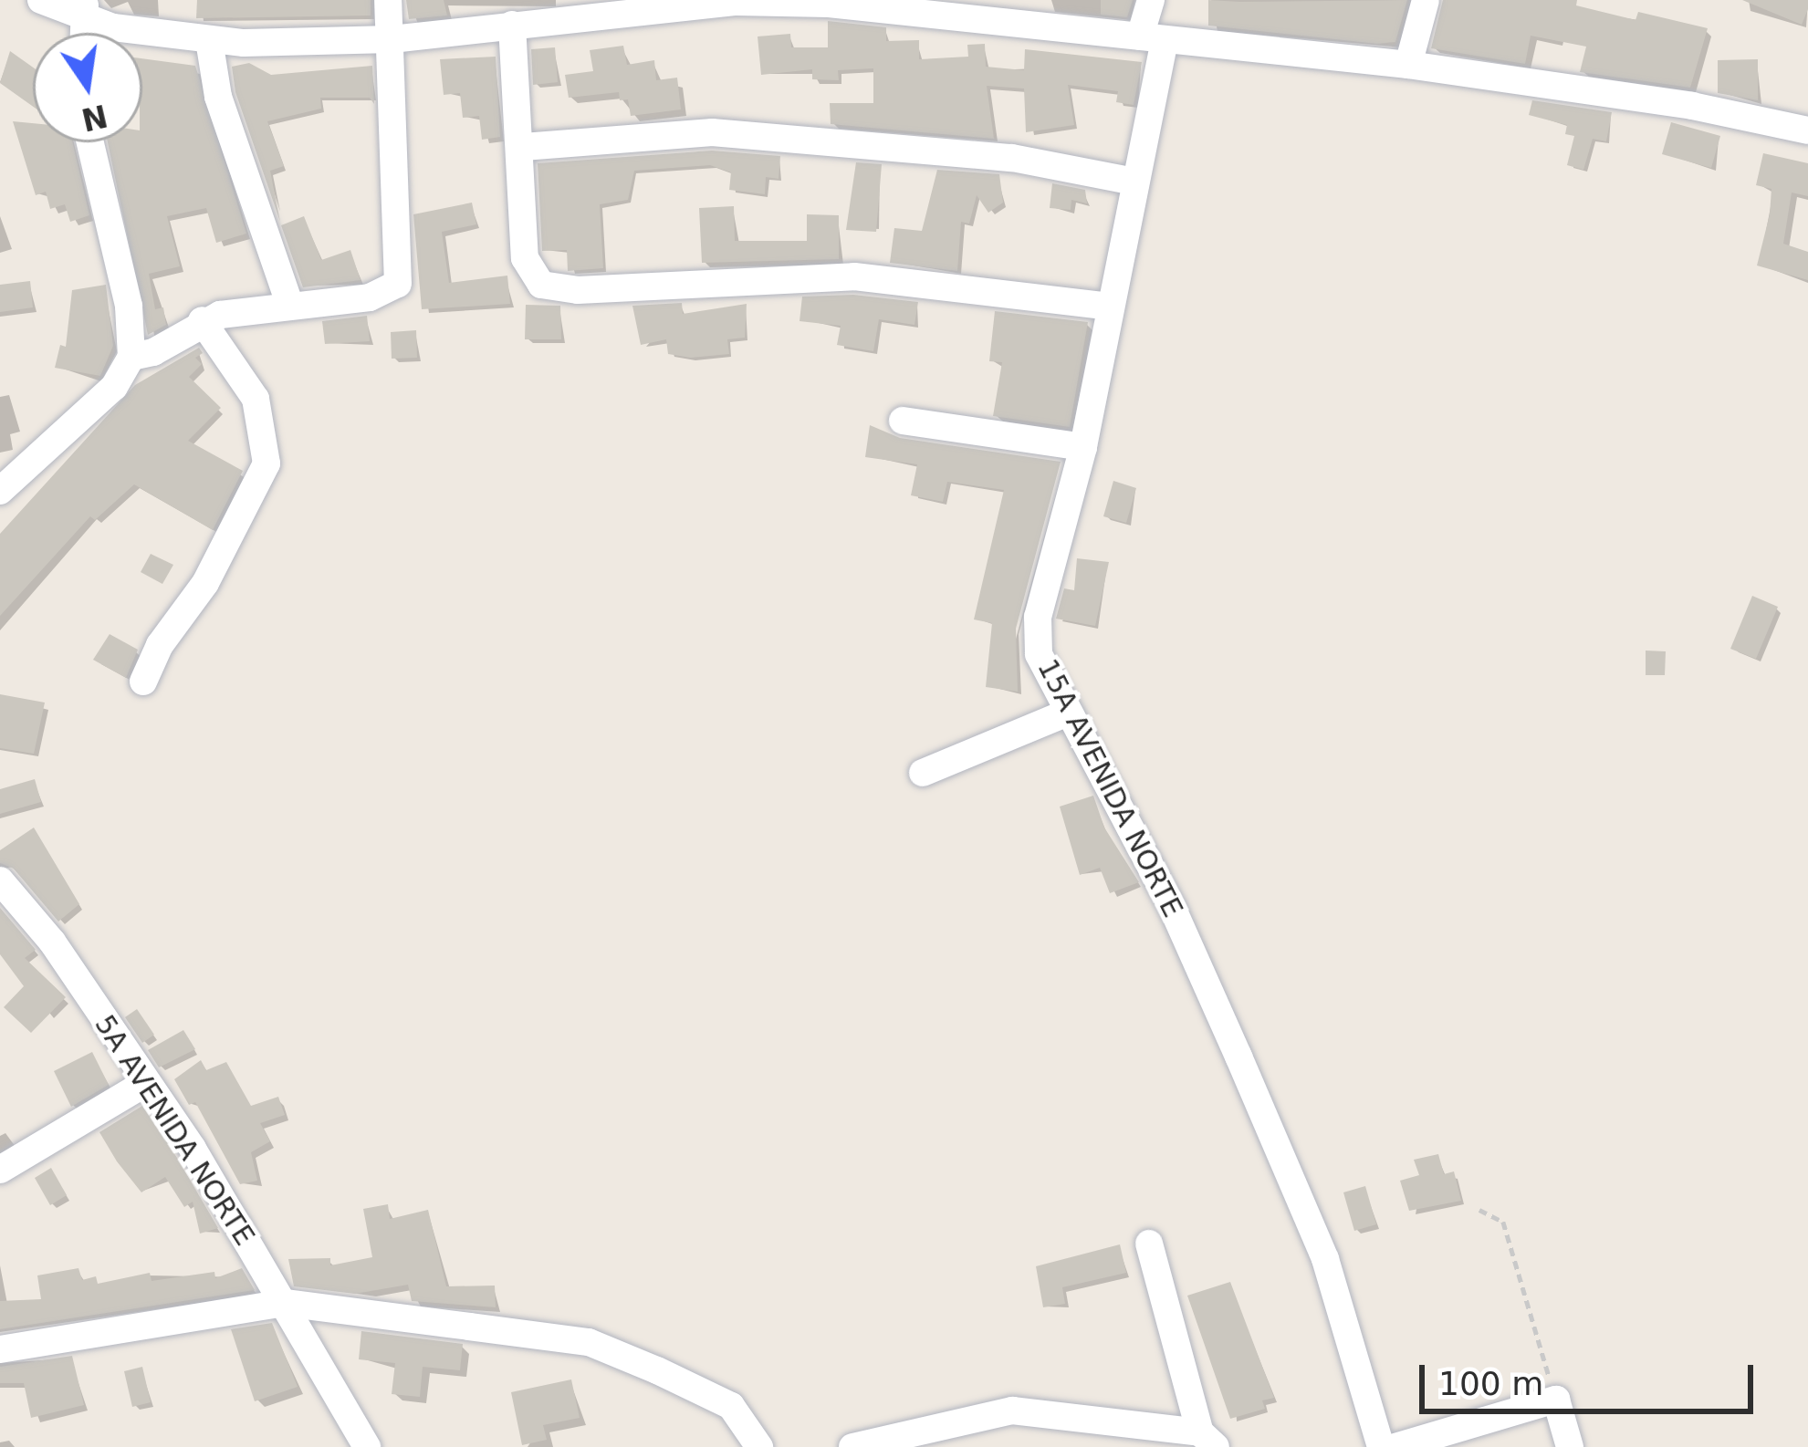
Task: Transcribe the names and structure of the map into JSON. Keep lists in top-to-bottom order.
{
  "streets": {
    "street": ["15A AVENIDA NORTE", "5A AVENIDA NORTE"]
  },
  "scale_bar": "100 m",
  "north": "bottom"
}
